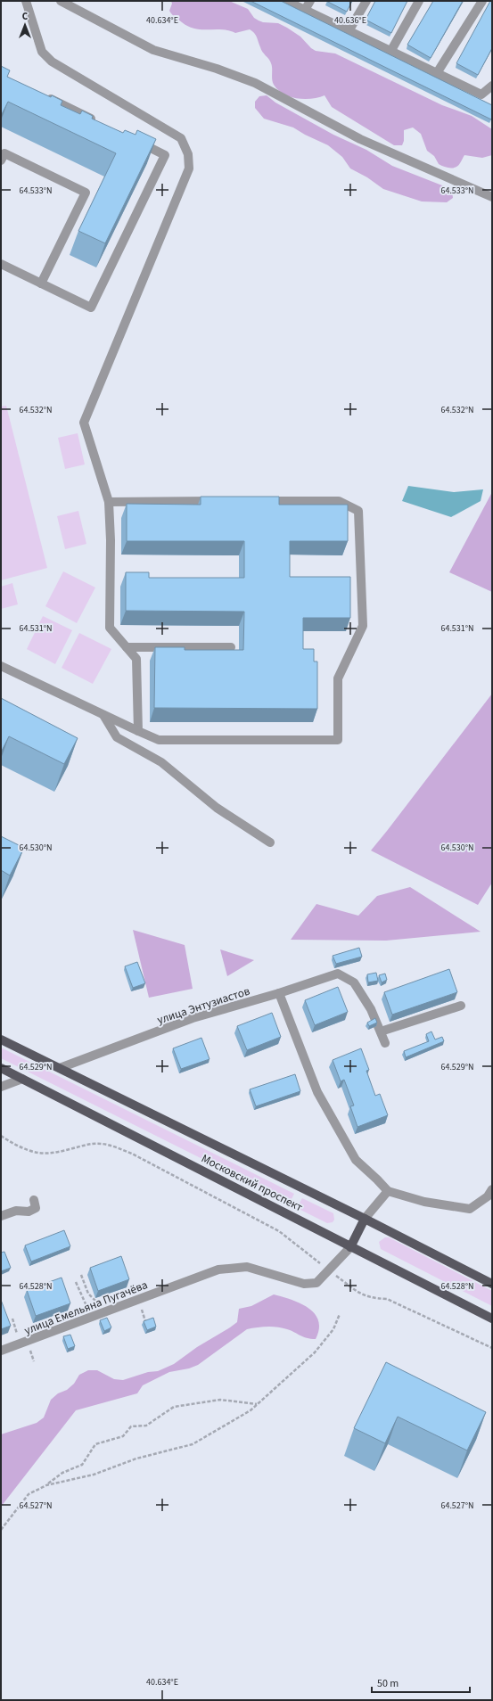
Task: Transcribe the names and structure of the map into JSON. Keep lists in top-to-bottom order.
{
  "streets": {
    "main road": ["Московский проспект"],
    "street": ["улица Энтузиастов", "улица Емельяна Пугачёва"]
  },
  "crossings": [
    ["улица Энтузиастов", "Московский проспект"],
    ["Московский проспект", "улица Емельяна Пугачёва"]
  ],
  "scale_bar": "50 m",
  "north": "top",
  "coordinates": [
    "40.634°E",
    "40.636°E",
    "64.533°N",
    "64.532°N",
    "64.531°N",
    "64.530°N",
    "64.529°N",
    "64.528°N",
    "64.527°N"
  ]
}
